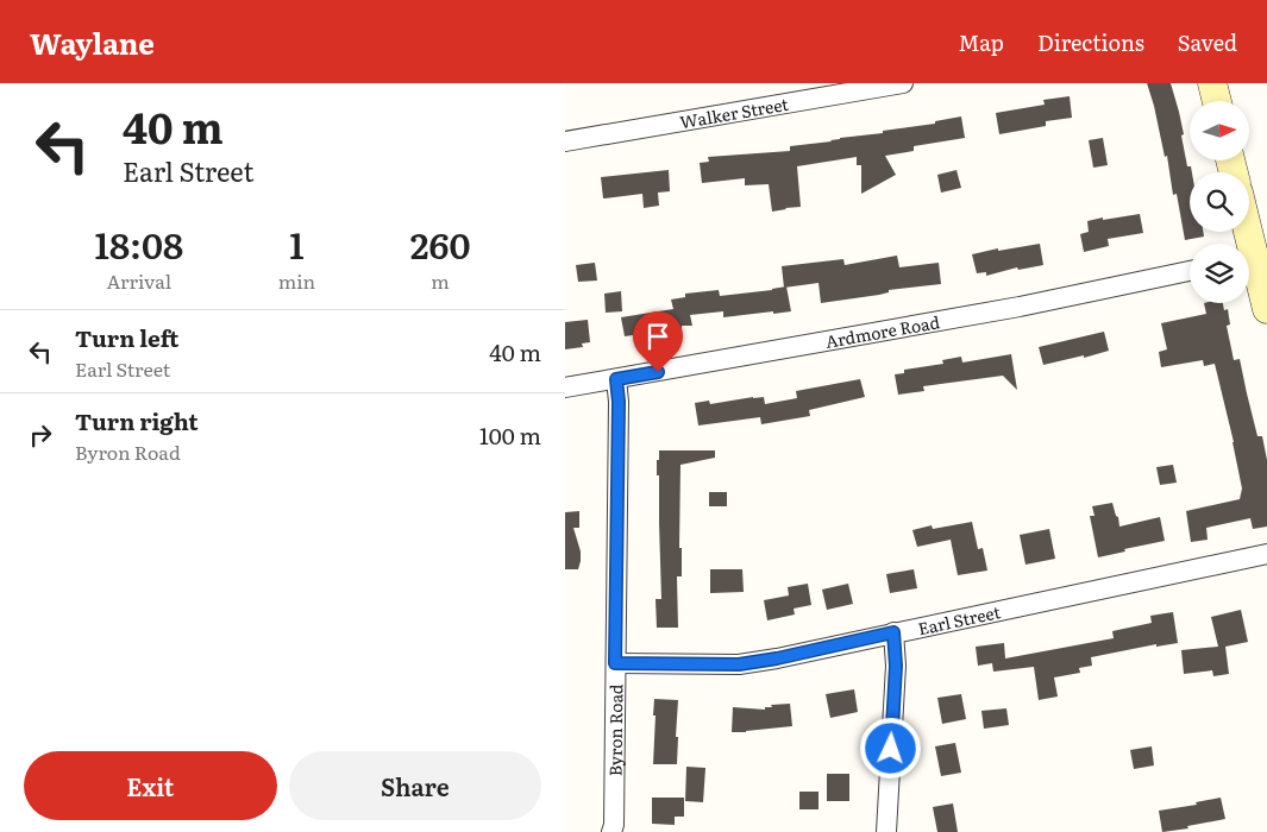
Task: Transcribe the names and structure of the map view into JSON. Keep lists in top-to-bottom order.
{
  "streets": {
    "street": [
      "Walker Street",
      "Ardmore Road",
      "Earl Street",
      "Byron Road"
    ]
  },
  "crossings": [
    ["Ardmore Road", "Byron Road"],
    ["Earl Street", "Byron Road"]
  ],
  "north": "right",
  "page": {
    "header": "Waylane",
    "nav": ["Map", "Directions", "Saved"],
    "turn": ["40 m", "Earl Street"],
    "eta": [
      "18:08",
      "Arrival",
      "1",
      "min",
      "260",
      "m"
    ],
    "list": [
      {
        "name": "Turn left",
        "note": "Earl Street",
        "value": "40 m"
      },
      {
        "name": "Turn right",
        "note": "Byron Road",
        "value": "100 m"
      }
    ],
    "buttons": ["Exit", "Share"]
  }
}
